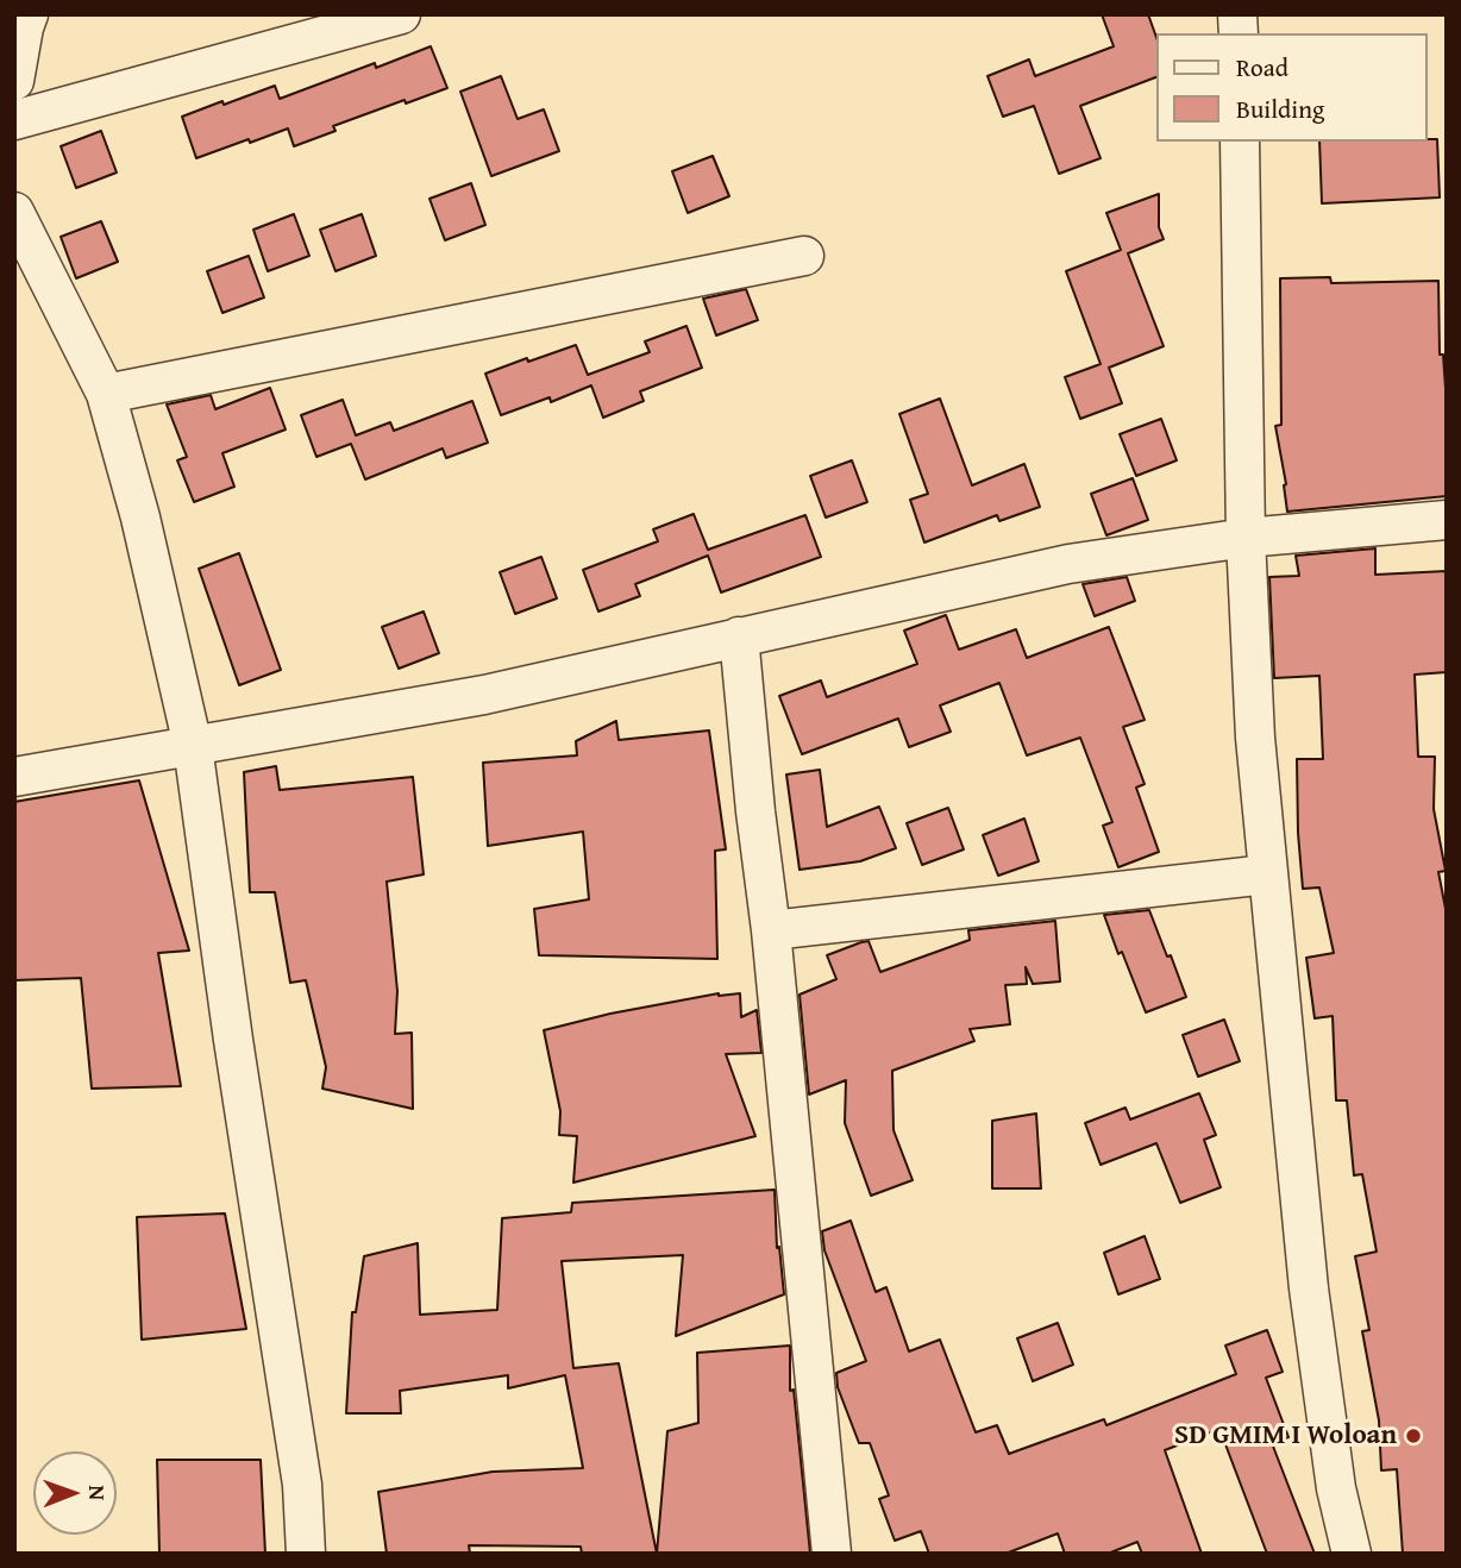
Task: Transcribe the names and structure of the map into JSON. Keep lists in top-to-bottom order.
{
  "places": ["SD GMIM I Woloan"],
  "legend": ["Road", "Building"],
  "north": "right"
}
